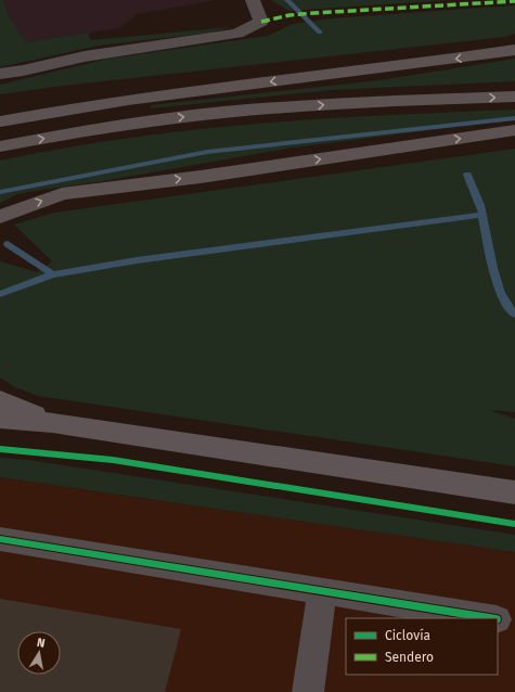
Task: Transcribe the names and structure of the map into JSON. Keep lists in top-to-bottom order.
{
  "legend": ["Ciclovía", "Sendero"],
  "north": "top"
}
